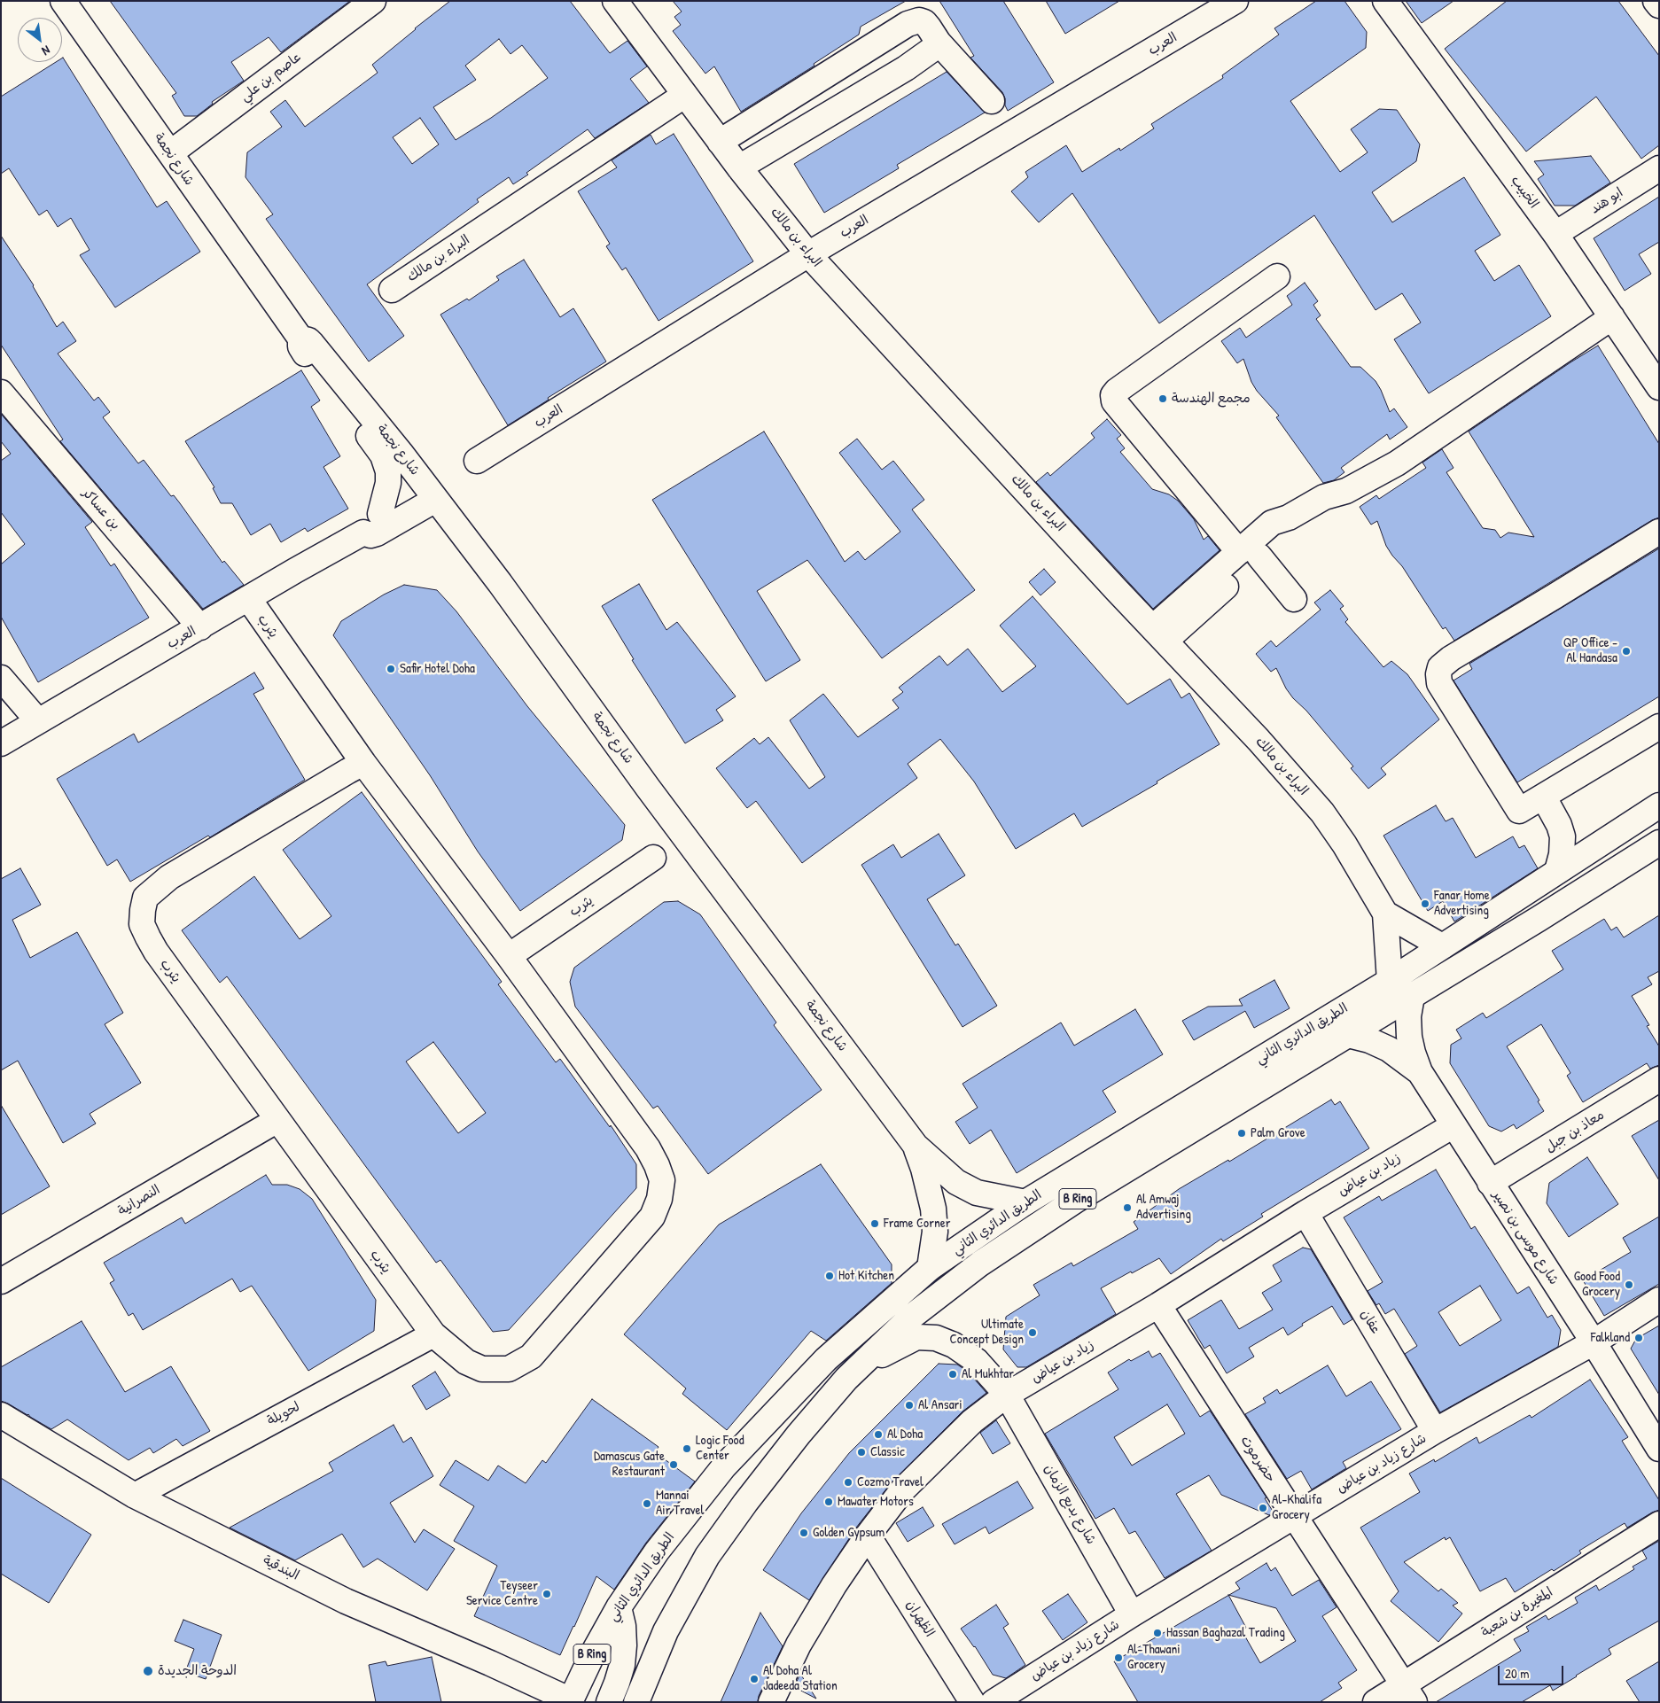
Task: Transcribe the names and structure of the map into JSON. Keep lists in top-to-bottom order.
{
  "streets": {
    "street": [
      "العرب",
      "عاصم بن علي",
      "شارع نجمة",
      "الخبيب",
      "ابو هند",
      "البراء بن مالك",
      "بن عساكر",
      "يثرب",
      "الطريق الدائري الثاني",
      "معاذ بن جبل",
      "زياد بن عياض",
      "B Ring",
      "النصرانية",
      "شارع موسى بن نصير",
      "عفان",
      "لحويلة",
      "حضرموت",
      "شارع زياد بن عياض",
      "شارع بديع الزمان",
      "البندقية",
      "المغيرة بن شعبة",
      "الظهران"
    ]
  },
  "crossings": [
    ["العرب", "شارع نجمة"],
    ["العرب", "البراء بن مالك"],
    ["العرب", "بن عساكر"],
    ["العرب", "يثرب"],
    ["عاصم بن علي", "شارع نجمة"],
    ["شارع نجمة", "الطريق الدائري الثاني"],
    ["الخبيب", "ابو هند"],
    ["البراء بن مالك", "الطريق الدائري الثاني"],
    ["يثرب", "النصرانية"],
    ["يثرب", "لحويلة"],
    ["الطريق الدائري الثاني", "شارع موسى بن نصير"],
    ["الطريق الدائري الثاني", "شارع بديع الزمان"],
    ["الطريق الدائري الثاني", "البندقية"],
    ["معاذ بن جبل", "شارع موسى بن نصير"],
    ["زياد بن عياض", "شارع موسى بن نصير"],
    ["زياد بن عياض", "عفان"],
    ["زياد بن عياض", "حضرموت"],
    ["زياد بن عياض", "شارع بديع الزمان"],
    ["زياد بن عياض", "الظهران"],
    ["شارع موسى بن نصير", "شارع زياد بن عياض"],
    ["عفان", "شارع زياد بن عياض"],
    ["لحويلة", "البندقية"],
    ["حضرموت", "شارع زياد بن عياض"],
    ["حضرموت", "المغيرة بن شعبة"],
    ["شارع زياد بن عياض", "شارع بديع الزمان"]
  ],
  "places": [
    "مجمع الهندسة",
    "QP Office - Al Handasa",
    "Safir Hotel Doha",
    "Fanar Home Advertising",
    "Palm Grove",
    "Al Amwaj Advertising",
    "Frame Corner",
    "Hot Kitchen",
    "Good Food Grocery",
    "Ultimate Concept Design",
    "Falkland",
    "Al Mukhtar",
    "Al Ansari",
    "Al Doha",
    "Logic Food Center",
    "Classic",
    "Damascus Gate Restaurant",
    "Cozmo Travel",
    "Mawater Motors",
    "Mannai Air Travel",
    "Al-Khalifa Grocery",
    "Golden Gypsum",
    "Teyseer Service Centre",
    "Hassan Baghazal Trading",
    "Al-Thawani Grocery",
    "الدوحة الجديدة",
    "Al Doha Al Jadeeda Station"
  ],
  "scale_bar": "20 m",
  "north": "bottom right"
}
